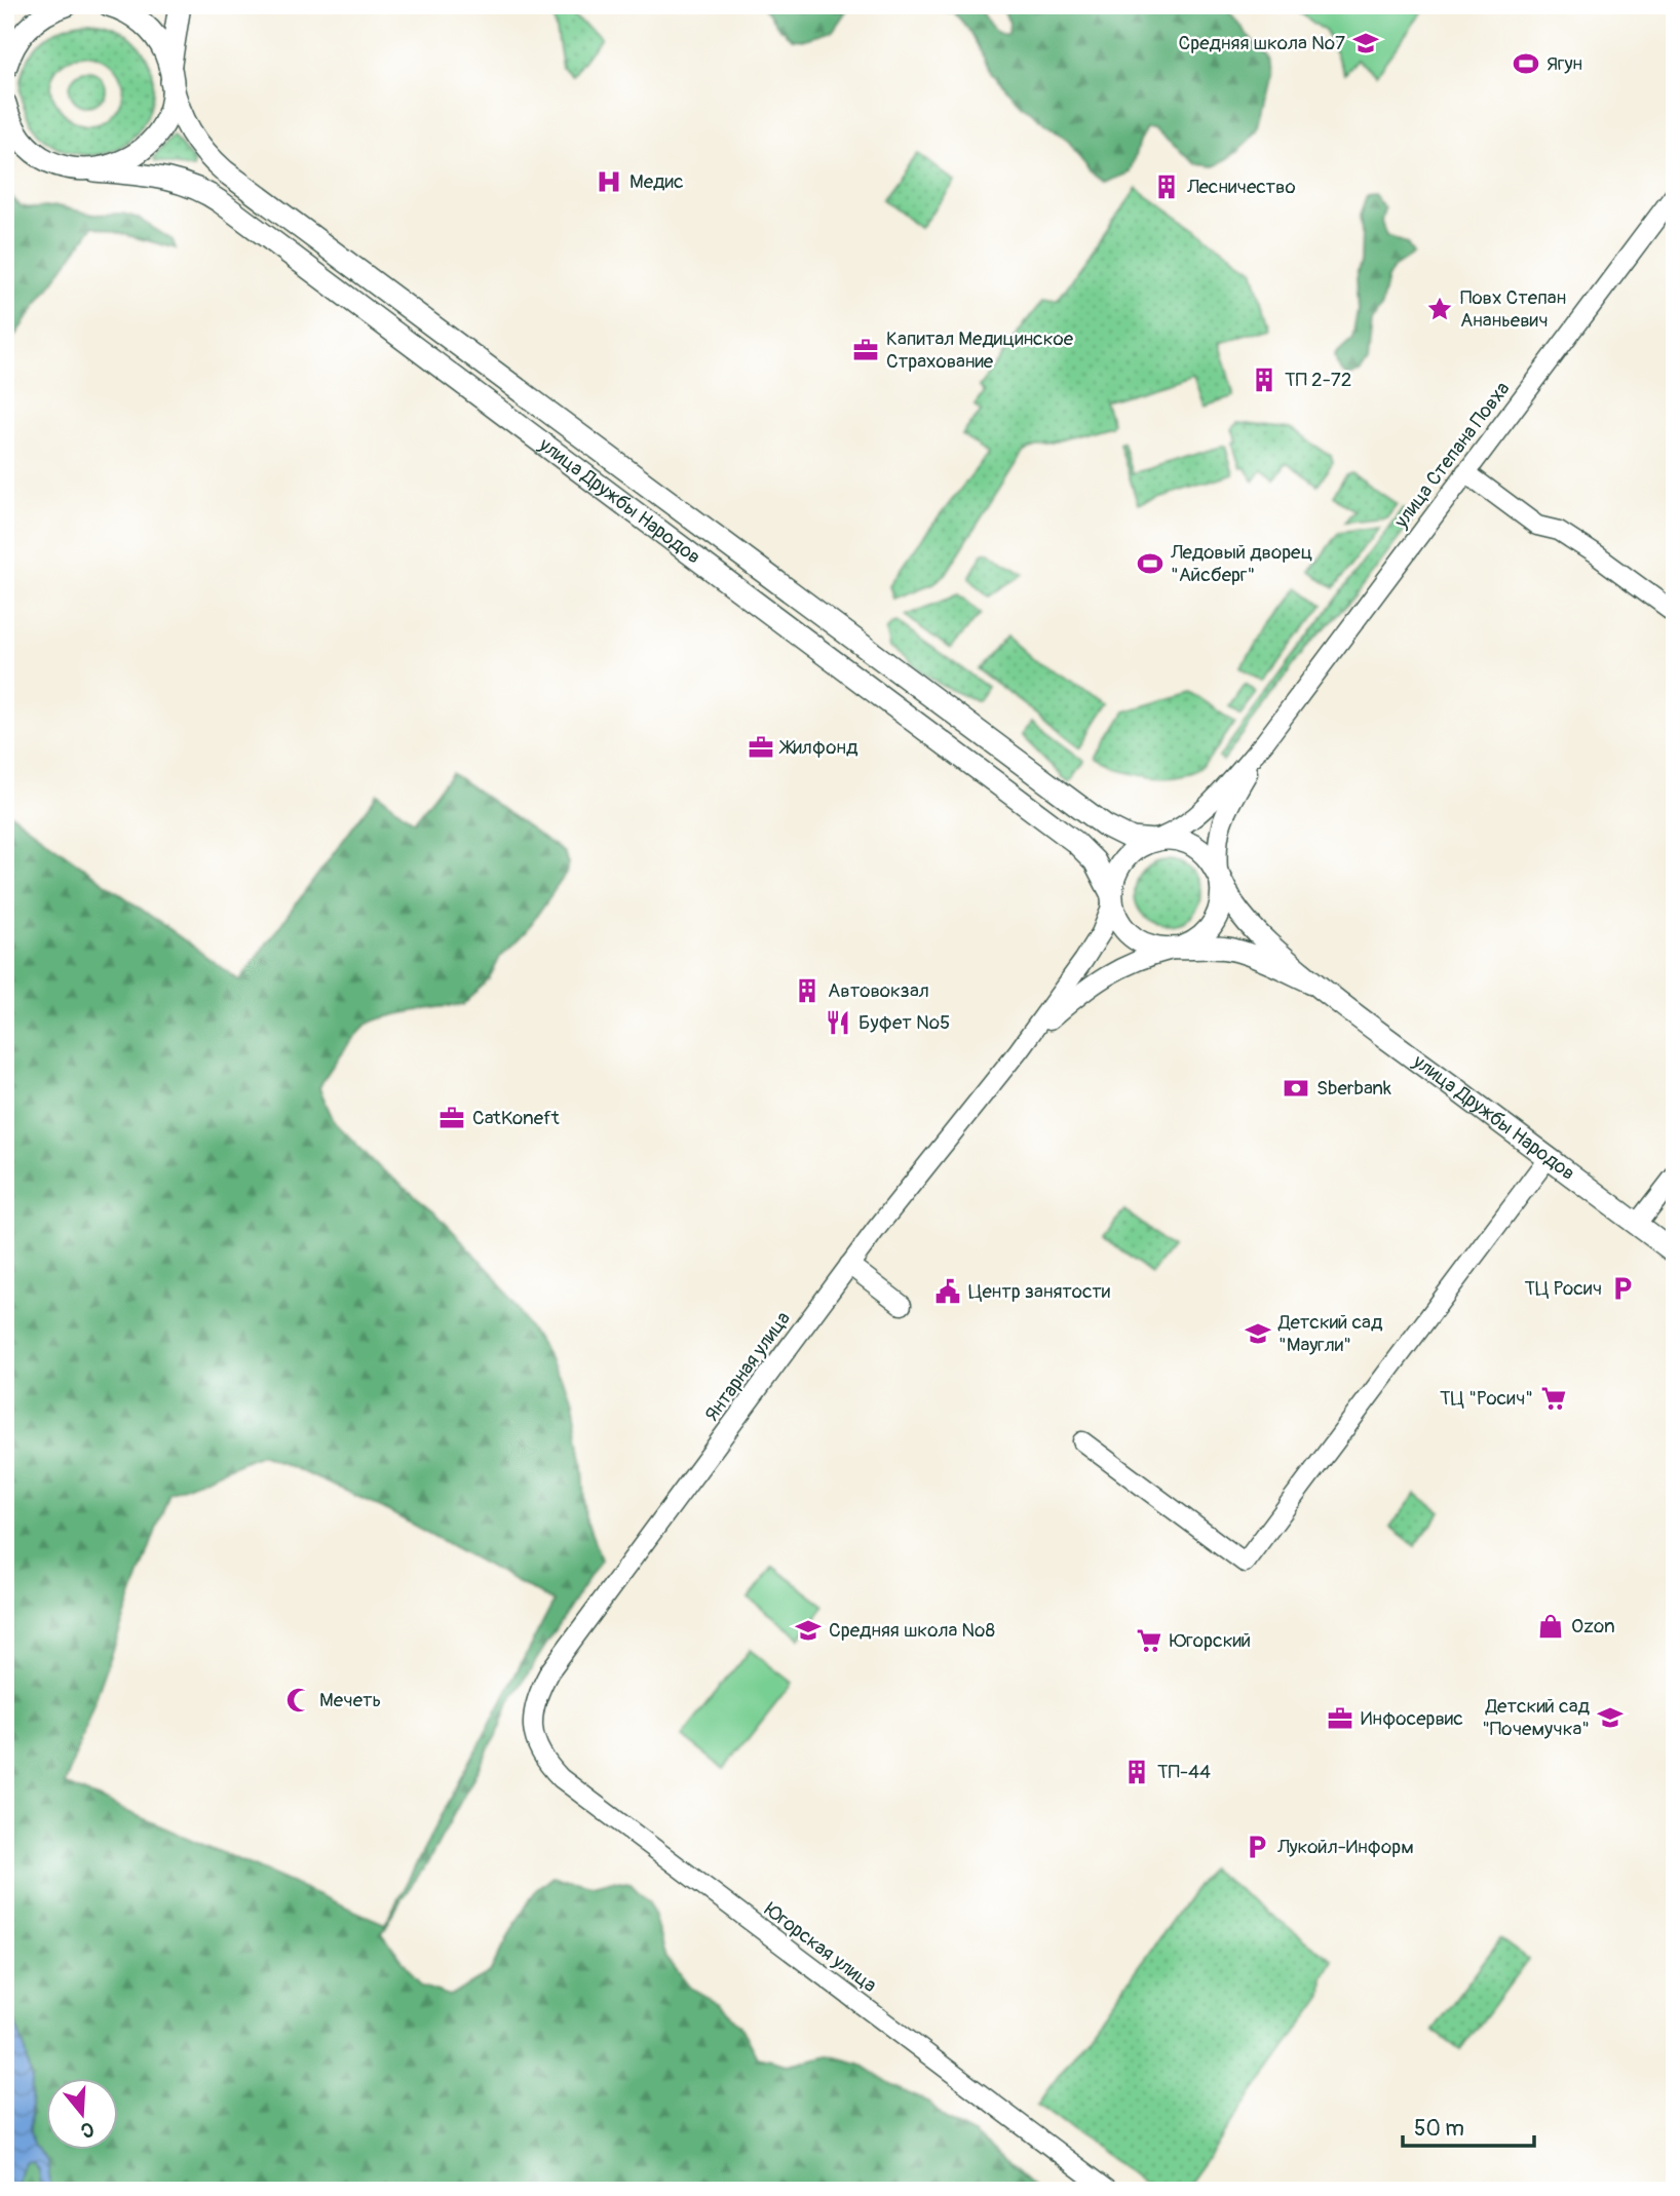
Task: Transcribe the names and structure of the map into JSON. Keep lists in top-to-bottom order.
{
  "streets": {
    "main road": ["улица Дружбы Народов"],
    "street": ["улица Степана Повха", "Янтарная улица", "Югорская улица"]
  },
  "crossings": [
    ["Янтарная улица", "Югорская улица"]
  ],
  "places": {
    "school or university": [
      "Средняя школа №7",
      "Детский сад \"Маугли\"",
      "Средняя школа №8",
      "Детский сад \"Почемучка\""
    ],
    "sports": ["Ягун", "Ледовый дворец \"Айсберг\""],
    "hospital": ["Медис"],
    "building": [
      "Лесничество",
      "ТП 2-72",
      "Автовокзал",
      "ТП-44"
    ],
    "place": ["Повх Степан Ананьевич"],
    "office": [
      "Капитал Медицинское Страхование",
      "Жилфонд",
      "CatKoneft",
      "Инфосервис"
    ],
    "restaurant": ["Буфет №5"],
    "bank": ["Sberbank"],
    "parking": ["ТЦ Росич", "Лукойл-Информ"],
    "public building": ["Центр занятости"],
    "supermarket": ["ТЦ \"Росич\"", "Югорский"],
    "shop": ["Ozon"],
    "mosque": ["Мечеть"]
  },
  "scale_bar": "50 m",
  "north": "bottom"
}
